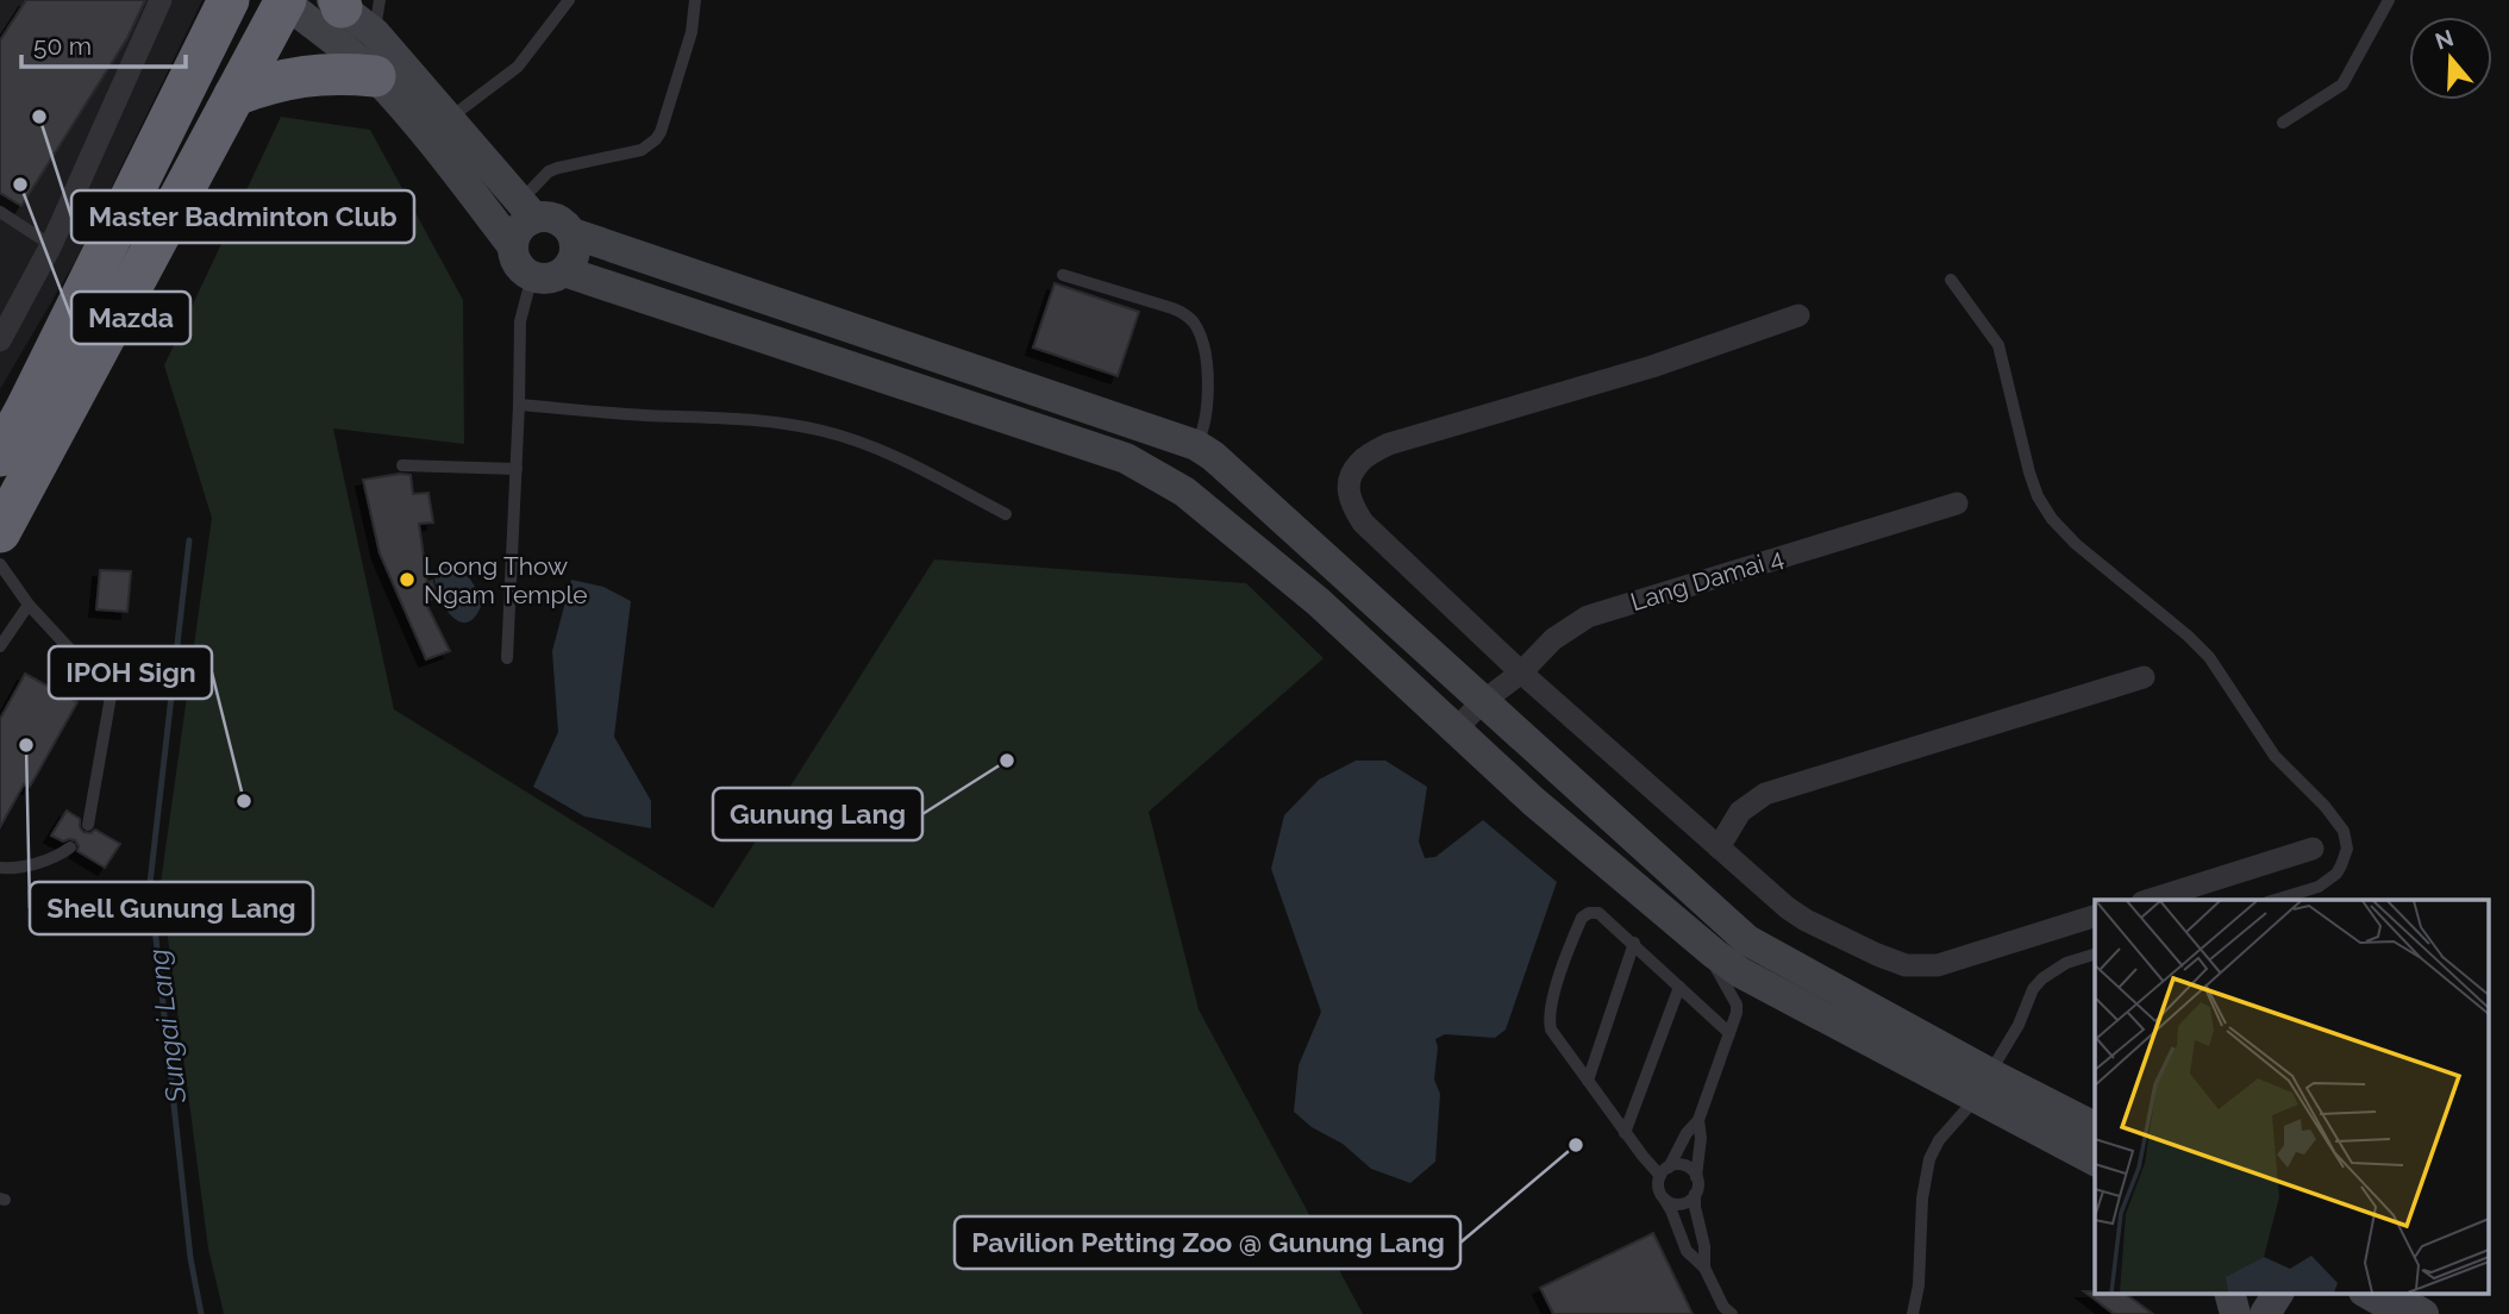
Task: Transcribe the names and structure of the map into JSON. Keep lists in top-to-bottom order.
{
  "streets": {
    "street": ["Lang Damai 4"]
  },
  "water": ["Sungai Lang"],
  "places": [
    "Master Badminton Club",
    "Mazda",
    "Loong Thow Ngam Temple",
    "Shell Gunung Lang",
    "Gunung Lang",
    "IPOH Sign",
    "Pavilion Petting Zoo @ Gunung Lang"
  ],
  "scale_bar": "50 m",
  "north": "top"
}
